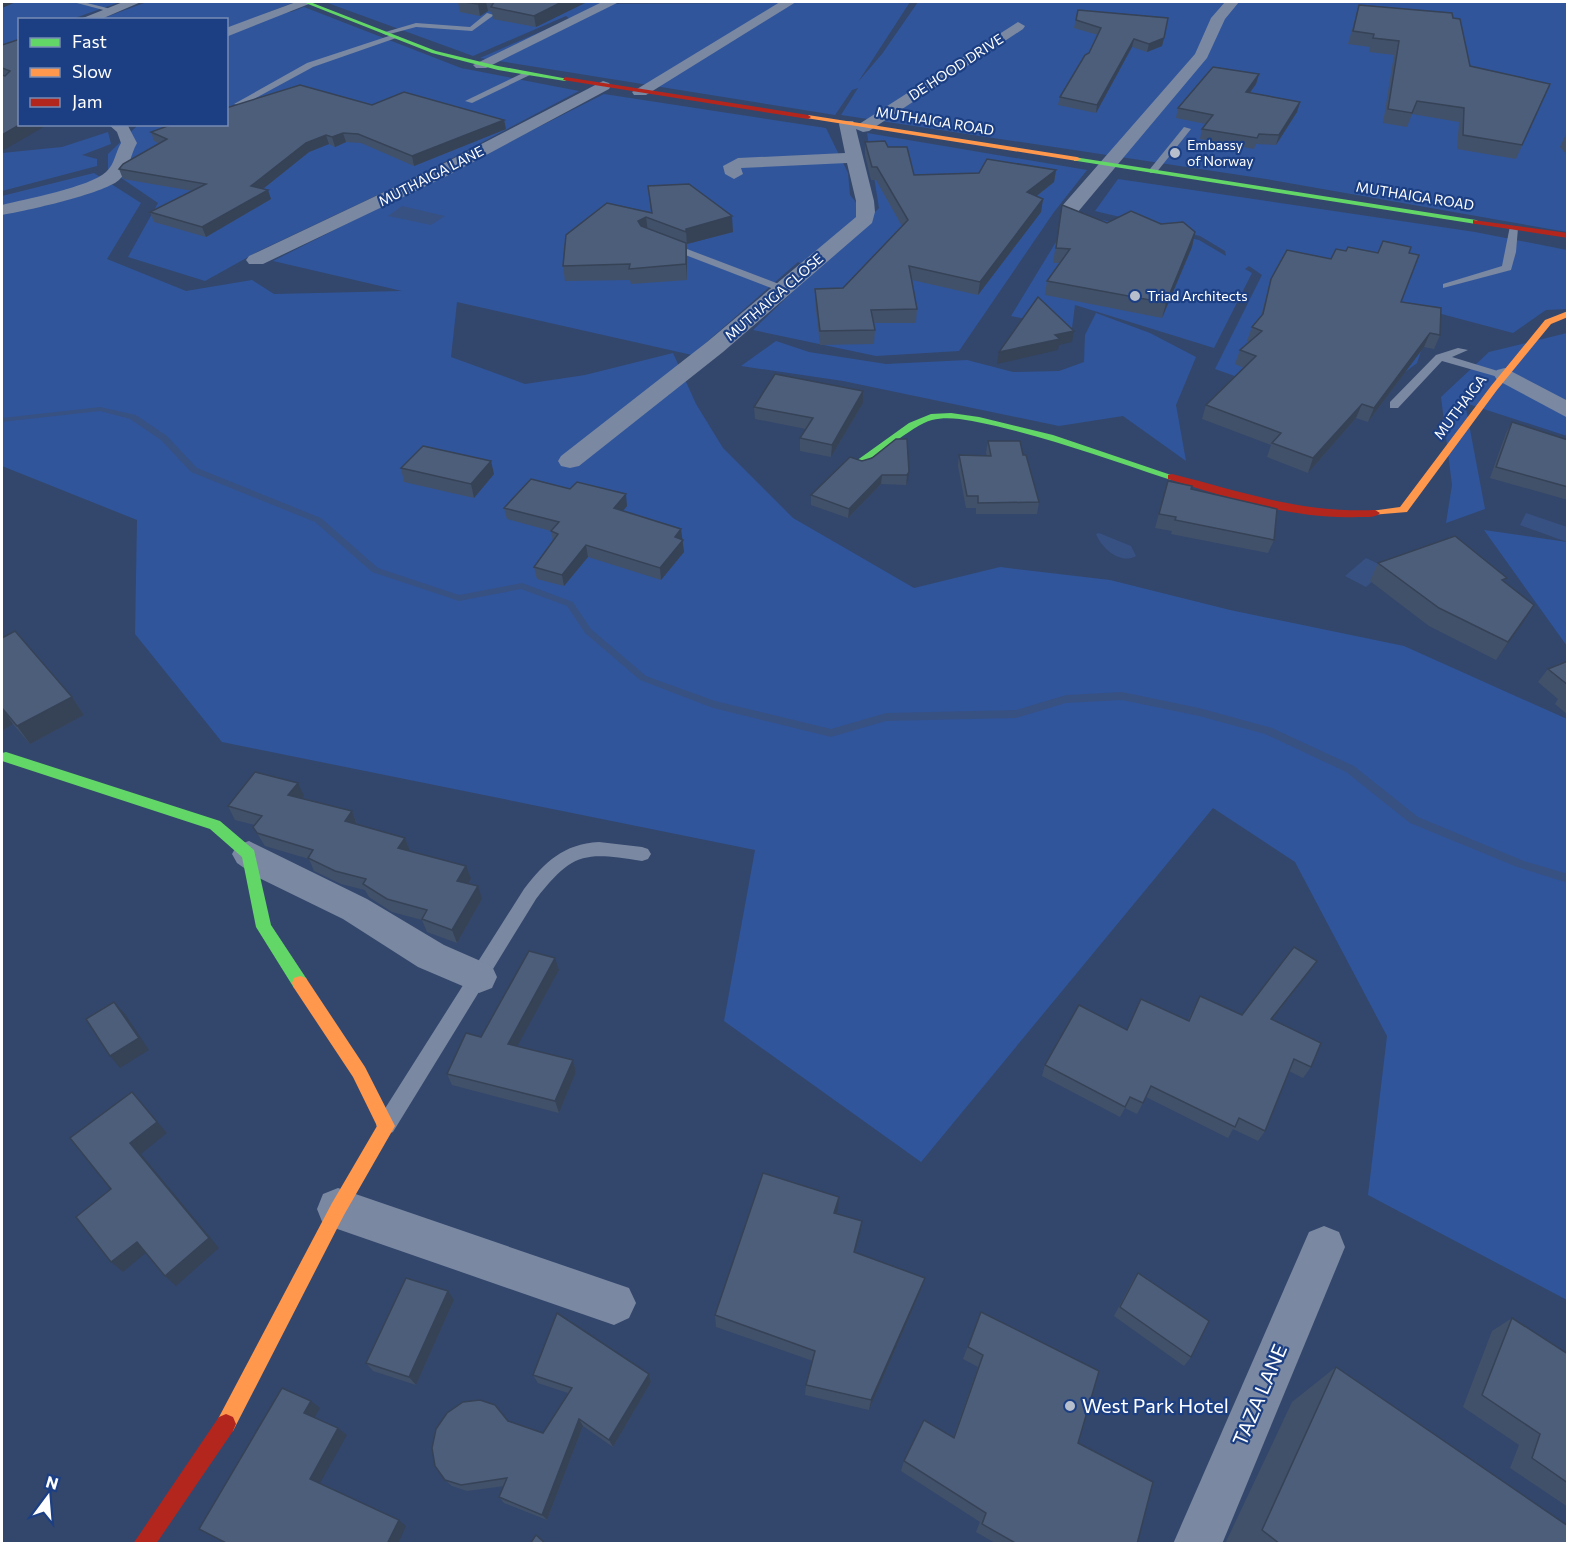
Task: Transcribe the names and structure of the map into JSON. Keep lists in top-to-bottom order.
{
  "streets": {
    "main road": ["MUTHAIGA ROAD", "MUTHAIGA"],
    "street": [
      "DE HOOD DRIVE",
      "MUTHAIGA LANE",
      "MUTHAIGA CLOSE",
      "TAZA LANE"
    ]
  },
  "crossings": [
    ["DE HOOD DRIVE", "MUTHAIGA ROAD"],
    ["DE HOOD DRIVE", "MUTHAIGA CLOSE"],
    ["MUTHAIGA ROAD", "MUTHAIGA LANE"],
    ["MUTHAIGA ROAD", "MUTHAIGA CLOSE"]
  ],
  "places": ["Embassy of Norway", "Triad Architects", "West Park Hotel"],
  "legend": ["Fast", "Slow", "Jam"],
  "north": "top"
}
